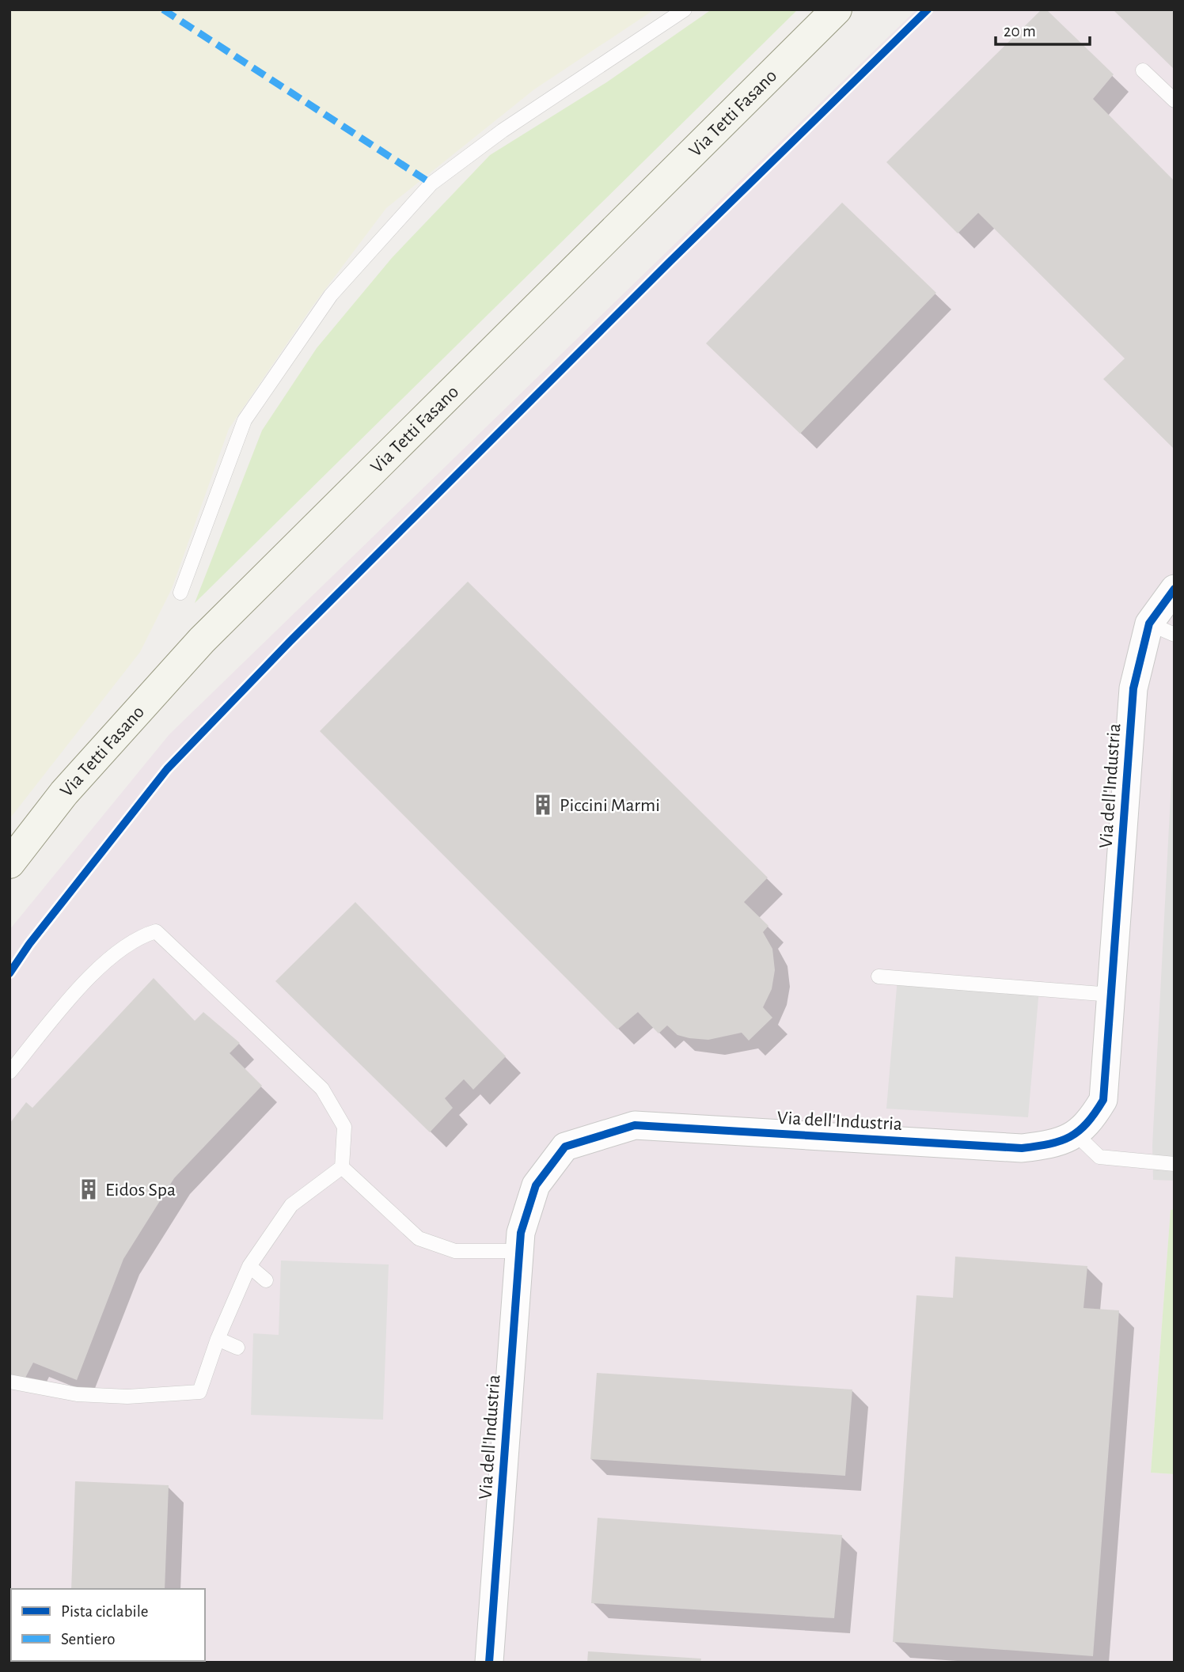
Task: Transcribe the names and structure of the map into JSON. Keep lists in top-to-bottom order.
{
  "streets": {
    "main road": ["Via Tetti Fasano"],
    "street": ["Via dell'Industria"]
  },
  "places": {
    "building": ["Piccini Marmi", "Eidos Spa"]
  },
  "legend": ["Pista ciclabile", "Sentiero"],
  "scale_bar": "20 m"
}
